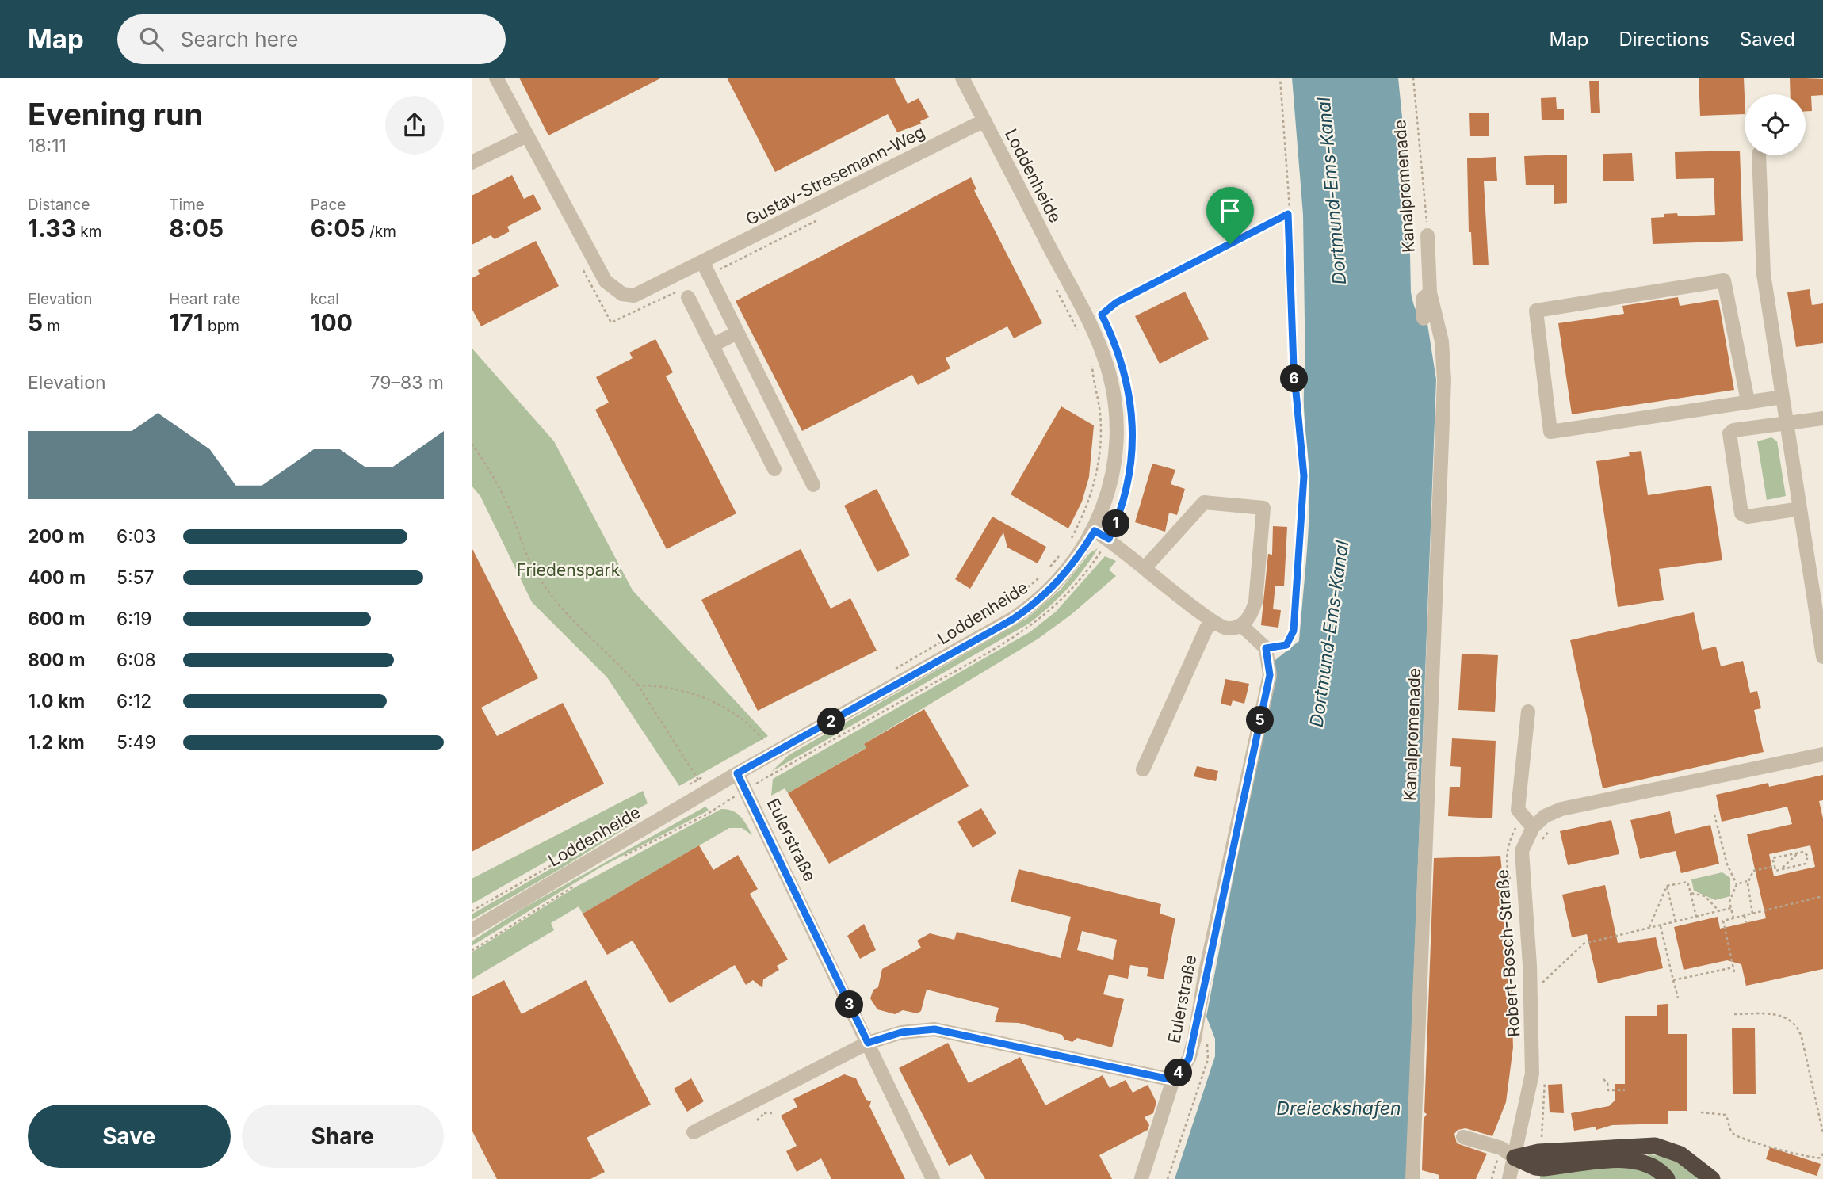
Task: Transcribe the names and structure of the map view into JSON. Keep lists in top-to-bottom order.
{
  "streets": {
    "street": [
      "Gustav-Stresemann-Weg",
      "Loddenheide",
      "Kanalpromenade",
      "Eulerstraße",
      "Robert-Bosch-Straße"
    ]
  },
  "crossings": [
    ["Gustav-Stresemann-Weg", "Loddenheide"],
    ["Loddenheide", "Eulerstraße"]
  ],
  "water": ["Dortmund-Ems-Kanal", "Dreieckshafen"],
  "parks": ["Friedenspark"],
  "page": {
    "header": "Map",
    "search": "Search here",
    "nav": ["Map", "Directions", "Saved"],
    "heading": ["Evening run", "18:11"],
    "stats": [
      ["Distance", "1.33 km"],
      ["Time", "8:05"],
      ["Pace", "6:05 /km"],
      ["Elevation", "5 m"],
      ["Heart rate", "171 bpm"],
      ["kcal", "100"]
    ],
    "chart": ["Elevation", "79–83 m"],
    "pins": [
      "6",
      "1",
      "5",
      "2",
      "3",
      "4"
    ],
    "list": [
      {
        "name": "200 m",
        "note": "6:03"
      },
      {
        "name": "400 m",
        "note": "5:57"
      },
      {
        "name": "600 m",
        "note": "6:19"
      },
      {
        "name": "800 m",
        "note": "6:08"
      },
      {
        "name": "1.0 km",
        "note": "6:12"
      },
      {
        "name": "1.2 km",
        "note": "5:49"
      }
    ],
    "buttons": ["Save", "Share"]
  }
}
